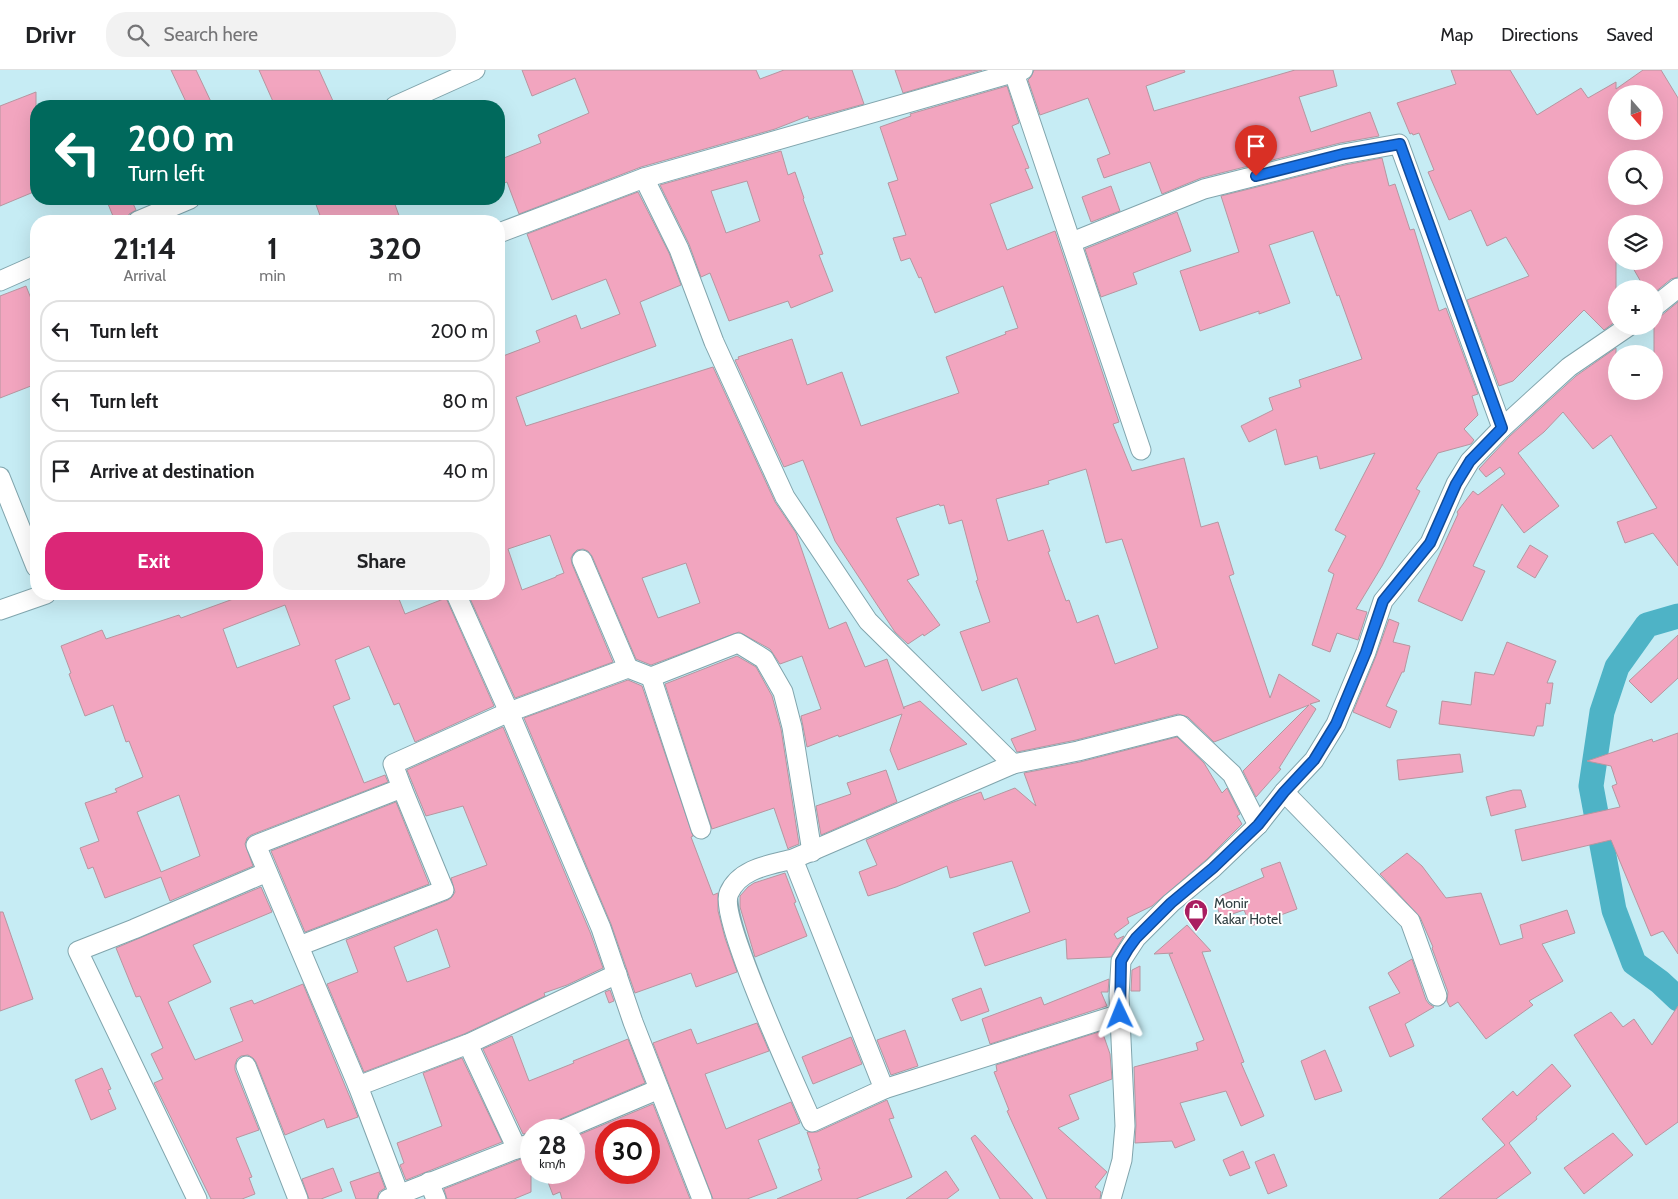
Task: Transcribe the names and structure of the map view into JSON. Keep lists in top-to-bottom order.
{
  "places": {
    "shop": ["Monir Kakar Hotel"]
  },
  "north": "bottom",
  "page": {
    "header": "Drivr",
    "search": "Search here",
    "nav": ["Map", "Directions", "Saved"],
    "map_buttons": ["+", "−"],
    "turn": ["200 m", "Turn left"],
    "eta": [
      "21:14",
      "Arrival",
      "1",
      "min",
      "320",
      "m"
    ],
    "list": [
      {
        "name": "Turn left",
        "value": "200 m"
      },
      {
        "name": "Turn left",
        "value": "80 m"
      },
      {
        "name": "Arrive at destination",
        "value": "40 m"
      }
    ],
    "buttons": ["Exit", "Share"],
    "speed": "28 km/h",
    "limit": "30"
  }
}
